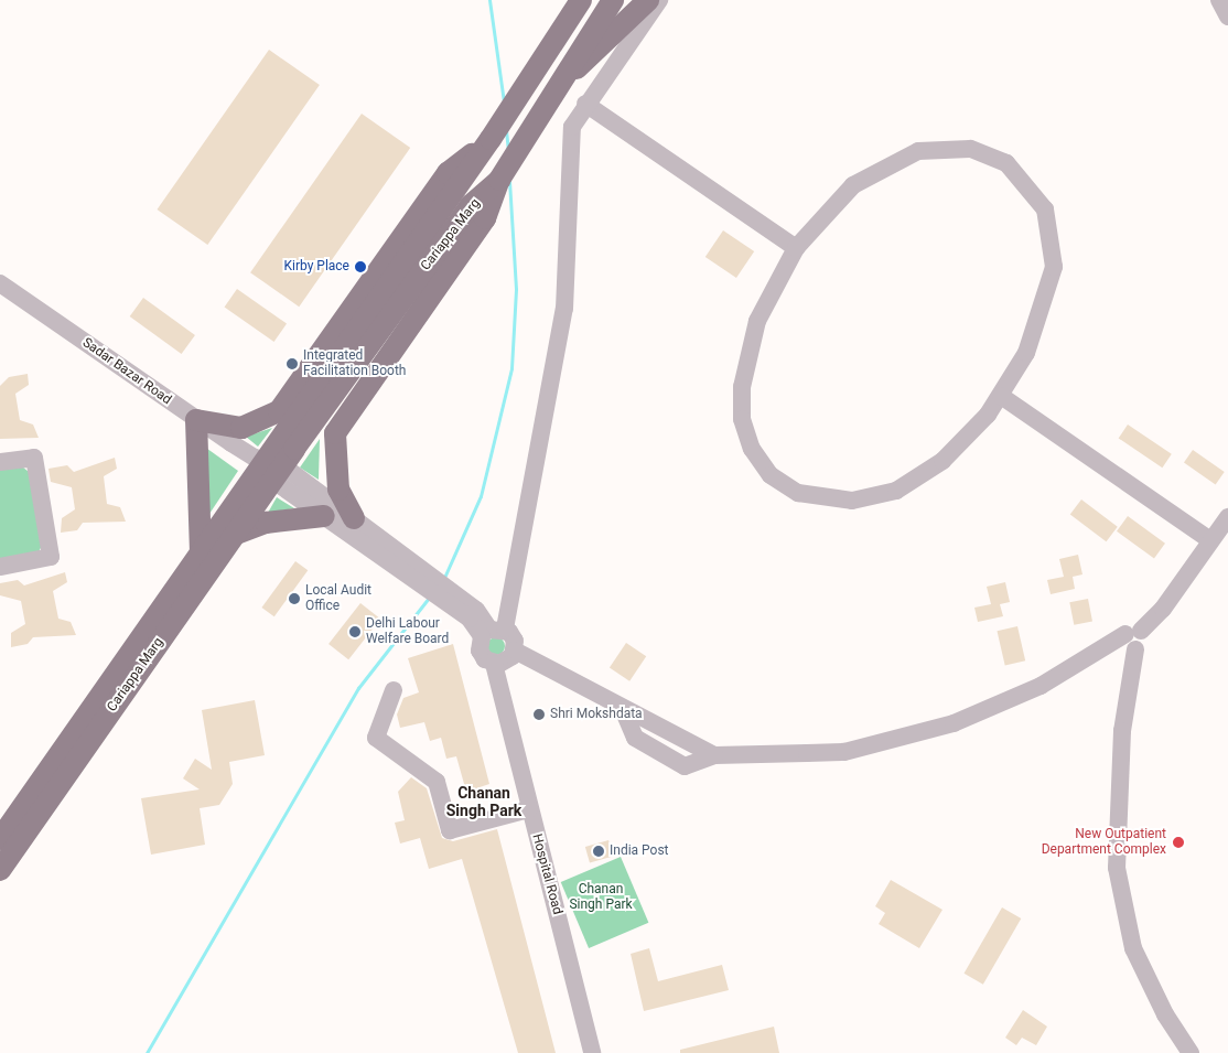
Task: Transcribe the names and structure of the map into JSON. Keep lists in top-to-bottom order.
{
  "streets": {
    "main road": ["Cariappa Marg"],
    "street": ["Sadar Bazar Road", "Hospital Road"]
  },
  "crossings": [
    ["Cariappa Marg", "Sadar Bazar Road"]
  ],
  "districts": ["Chanan Singh Park"],
  "parks": ["Chanan Singh Park"],
  "places": [
    "Kirby Place",
    "Integrated Facilitation Booth",
    "Local Audit Office",
    "Delhi Labour Welfare Board",
    "Shri Mokshdata",
    "New Outpatient Department Complex",
    "India Post"
  ]
}
